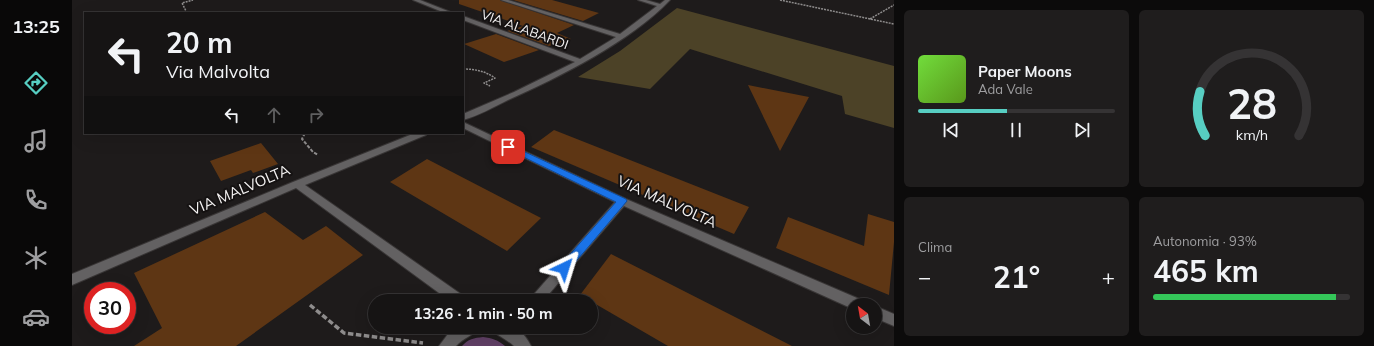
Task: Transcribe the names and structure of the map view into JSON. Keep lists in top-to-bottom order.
{
  "streets": {
    "street": ["VIA ALABARDI", "VIA MALVOLTA"]
  },
  "north": "top left",
  "page": {
    "tabs": "13:25",
    "turn": ["20 m", "Via Malvolta"],
    "song": ["Paper Moons", "Ada Vale"],
    "tile": [
      "Clima",
      ["Autonomia · 93%", "465 km"]
    ],
    "heat": ["−", "21°", "+"],
    "limit": "30",
    "trip": "13:26 · 1 min · 50 m",
    "gauge": ["28", "km/h"]
  }
}
